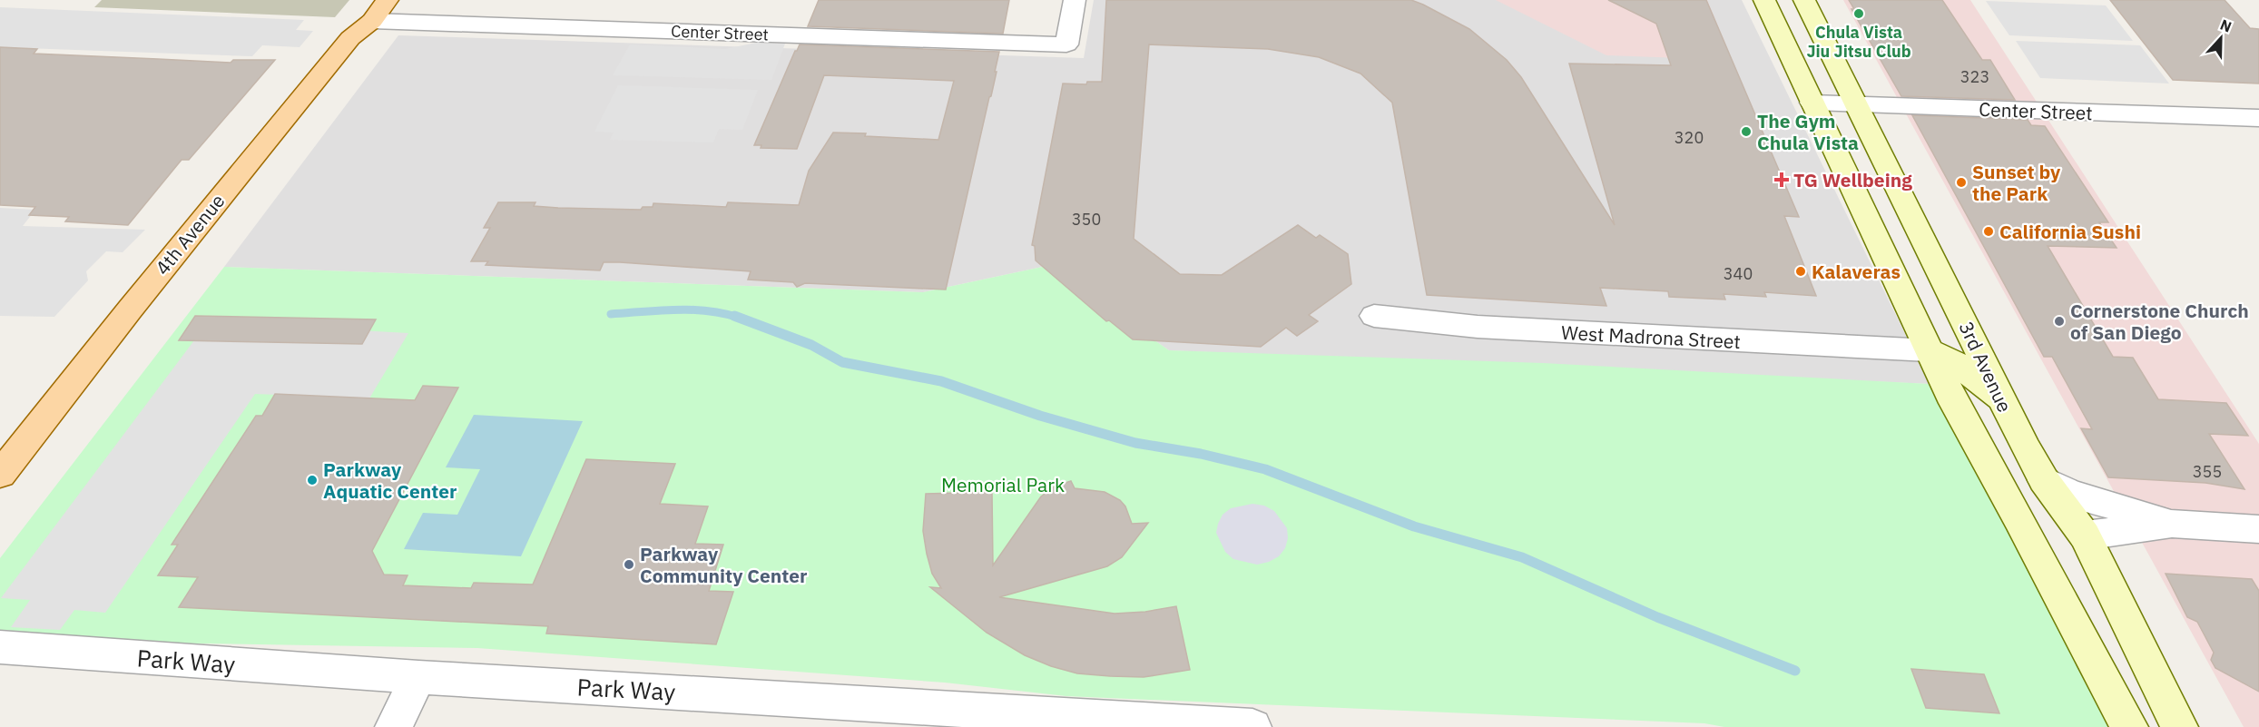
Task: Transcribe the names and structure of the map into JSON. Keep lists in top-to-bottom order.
{
  "streets": {
    "main road": ["4th Avenue", "3rd Avenue"],
    "street": ["Center Street", "West Madrona Street", "Park Way"]
  },
  "crossings": [
    ["Center Street", "4th Avenue"],
    ["Center Street", "3rd Avenue"]
  ],
  "parks": ["Memorial Park"],
  "places": {
    "other": [
      "Chula Vista Jiu Jitsu Club",
      "The Gym Chula Vista",
      "Sunset by the Park",
      "California Sushi",
      "Kalaveras",
      "Cornerstone Church of San Diego",
      "Parkway Aquatic Center",
      "Parkway Community Center"
    ],
    "health": ["TG Wellbeing"]
  },
  "house_numbers": [
    "323",
    "320",
    "350",
    "340",
    "355"
  ],
  "north": "top"
}
